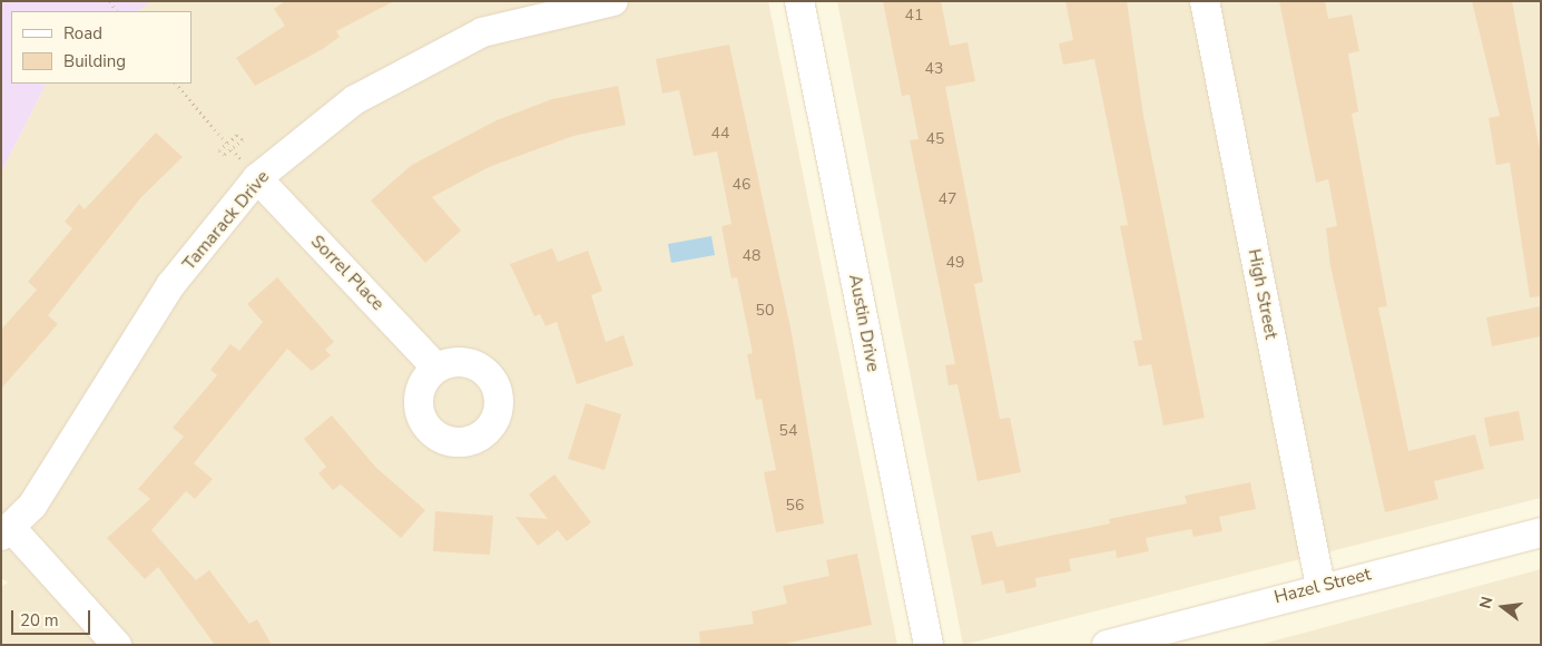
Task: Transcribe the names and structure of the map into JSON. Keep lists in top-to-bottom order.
{
  "streets": {
    "street": [
      "Tamarack Drive",
      "Sorrel Place",
      "High Street",
      "Austin Drive",
      "Hazel Street"
    ]
  },
  "crossings": [
    ["Tamarack Drive", "Sorrel Place"],
    ["High Street", "Hazel Street"]
  ],
  "house_numbers": [
    "41",
    "43",
    "44",
    "45",
    "46",
    "47",
    "48",
    "49",
    "50",
    "54",
    "56"
  ],
  "legend": ["Road", "Building"],
  "scale_bar": "20 m",
  "north": "left"
}
